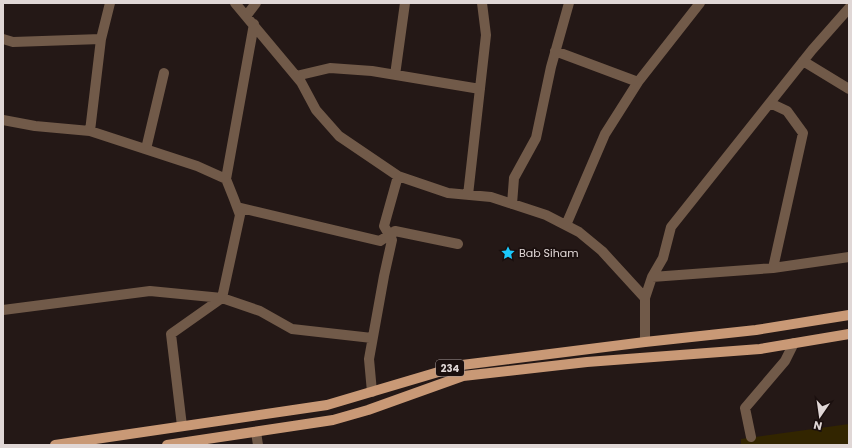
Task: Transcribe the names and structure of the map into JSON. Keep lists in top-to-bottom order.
{
  "streets": {
    "main road": ["234"]
  },
  "places": {
    "place": ["Bab Siham"]
  },
  "north": "bottom"
}
